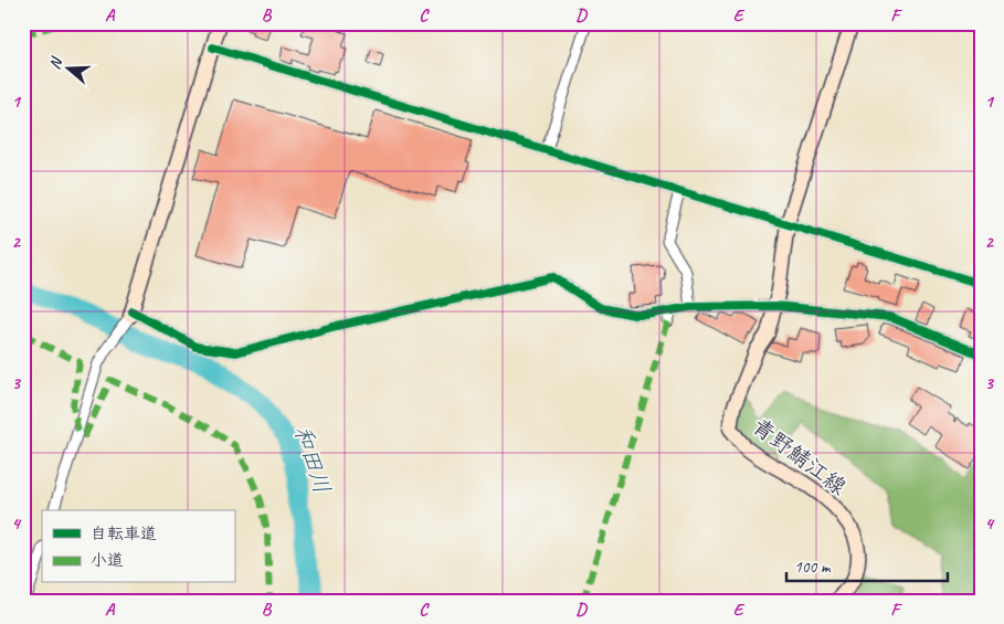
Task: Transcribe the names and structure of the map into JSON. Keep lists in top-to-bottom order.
{
  "streets": {
    "main road": ["青野鯖江線"]
  },
  "water": ["和田川"],
  "legend": ["自転車道", "小道"],
  "scale_bar": "100 m",
  "north": "left",
  "grid": {
    "columns": [
      "A",
      "B",
      "C",
      "D",
      "E",
      "F"
    ],
    "rows": [
      "1",
      "2",
      "3",
      "4"
    ]
  }
}
